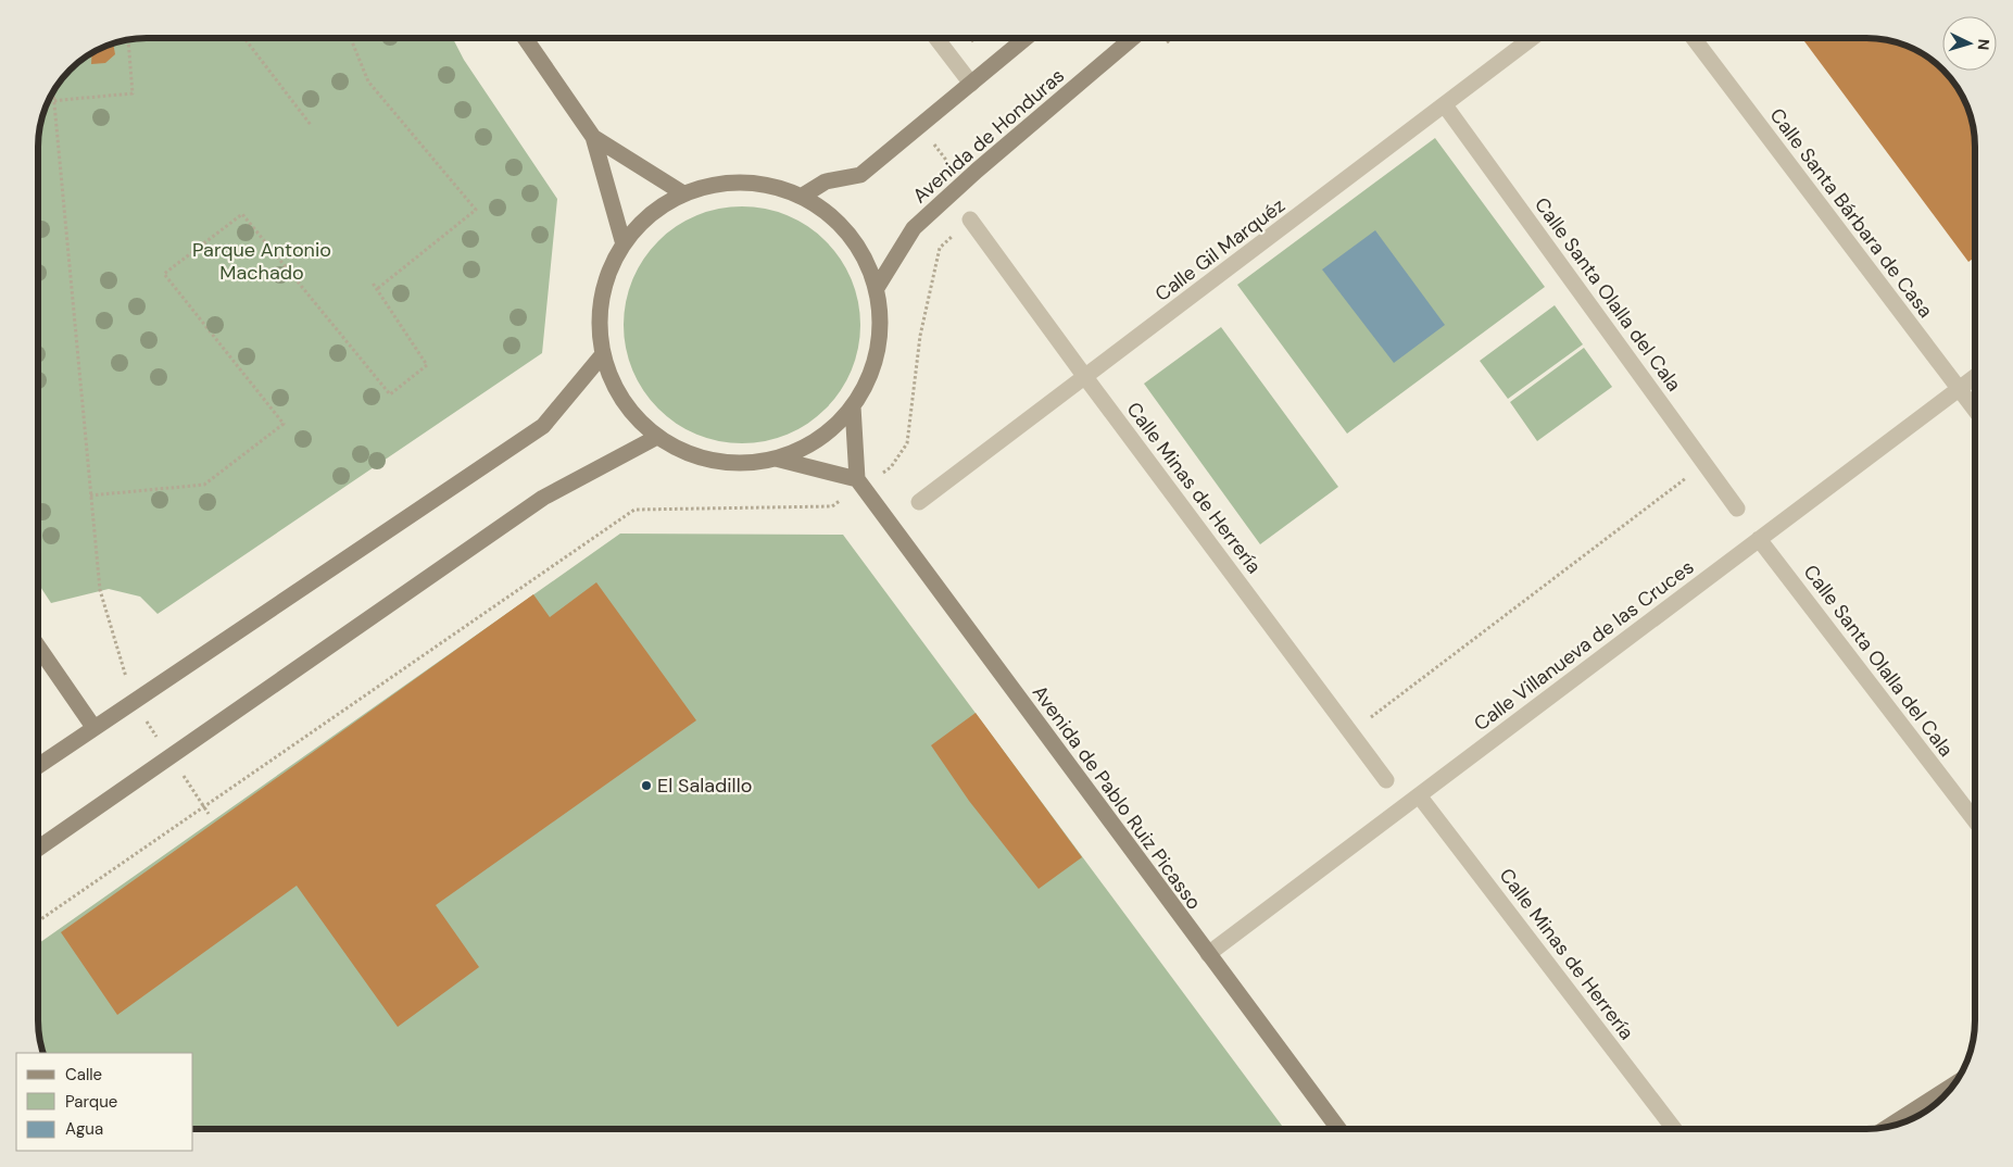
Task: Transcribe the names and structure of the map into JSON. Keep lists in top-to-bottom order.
{
  "streets": {
    "street": [
      "Avenida de Honduras",
      "Calle Santa Bárbara de Casa",
      "Calle Gil Marquéz",
      "Calle Santa Olalla del Cala",
      "Calle Minas de Herrería",
      "Calle Villanueva de las Cruces",
      "Avenida de Pablo Ruiz Picasso"
    ]
  },
  "crossings": [
    ["Calle Santa Bárbara de Casa", "Calle Villanueva de las Cruces"],
    ["Calle Gil Marquéz", "Calle Santa Olalla del Cala"],
    ["Calle Gil Marquéz", "Calle Minas de Herrería"],
    ["Calle Santa Olalla del Cala", "Calle Villanueva de las Cruces"],
    ["Calle Minas de Herrería", "Calle Villanueva de las Cruces"],
    ["Calle Villanueva de las Cruces", "Avenida de Pablo Ruiz Picasso"]
  ],
  "parks": ["Parque Antonio Machado"],
  "places": ["El Saladillo"],
  "legend": ["Calle", "Parque", "Agua"],
  "north": "right"
}
